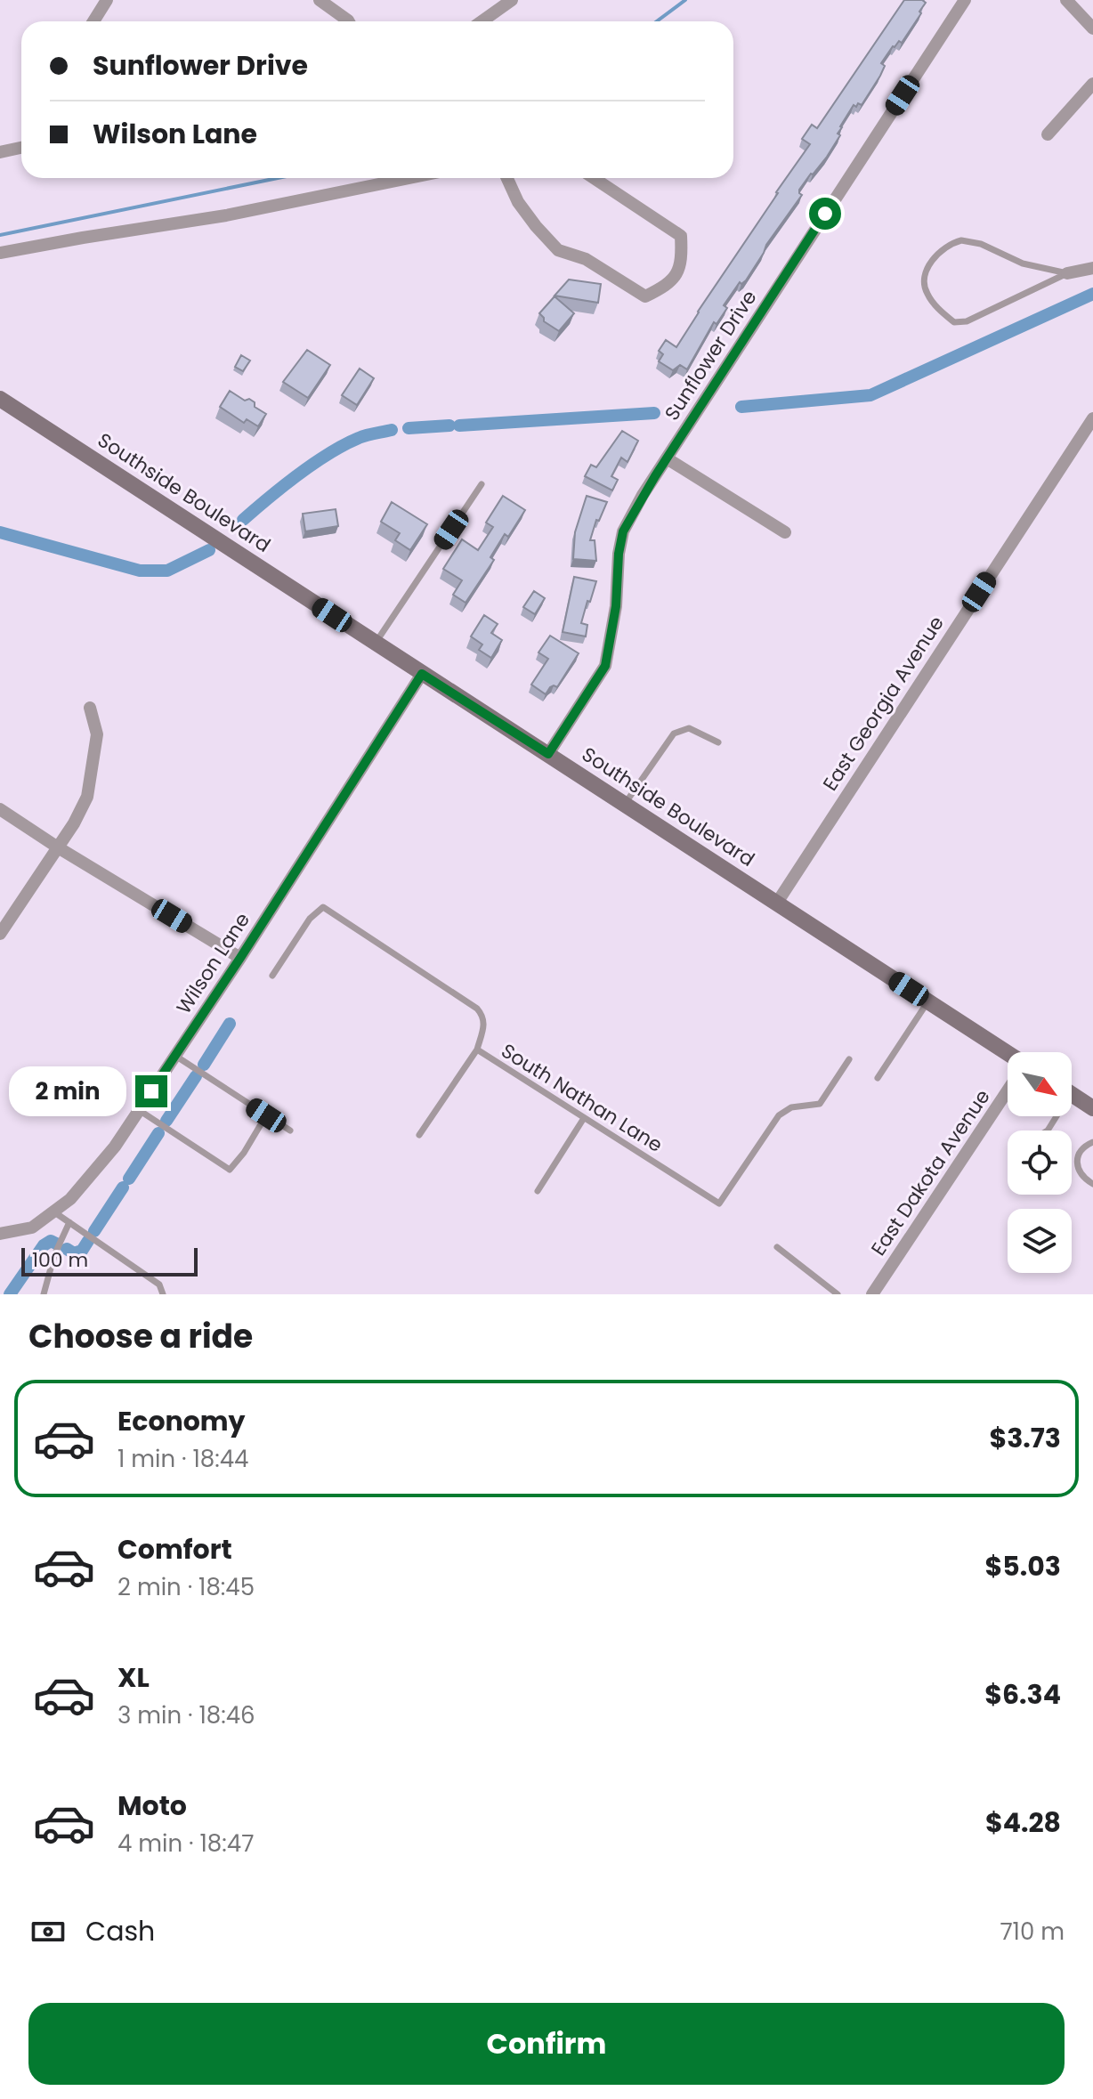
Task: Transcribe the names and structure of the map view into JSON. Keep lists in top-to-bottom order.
{
  "streets": {
    "main road": ["Southside Boulevard"],
    "street": [
      "Sunflower Drive",
      "East Georgia Avenue",
      "Wilson Lane",
      "East Dakota Avenue"
    ],
    "lane": ["South Nathan Lane"]
  },
  "crossings": [
    ["Sunflower Drive", "Southside Boulevard"],
    ["Southside Boulevard", "East Georgia Avenue"],
    ["Southside Boulevard", "Wilson Lane"]
  ],
  "scale_bar": "100 m",
  "north": "bottom right",
  "page": {
    "banner": ["Sunflower Drive", "Wilson Lane"],
    "bubble": "2 min",
    "scale": "100 m",
    "heading": "Choose a ride",
    "list": [
      {
        "name": "Economy",
        "note": "1 min · 18:44",
        "value": "$3.73"
      },
      {
        "name": "Comfort",
        "note": "2 min · 18:45",
        "value": "$5.03"
      },
      {
        "name": "XL",
        "note": "3 min · 18:46",
        "value": "$6.34"
      },
      {
        "name": "Moto",
        "note": "4 min · 18:47",
        "value": "$4.28"
      }
    ],
    "pay": ["Cash", "710 m"],
    "buttons": "Confirm"
  }
}
